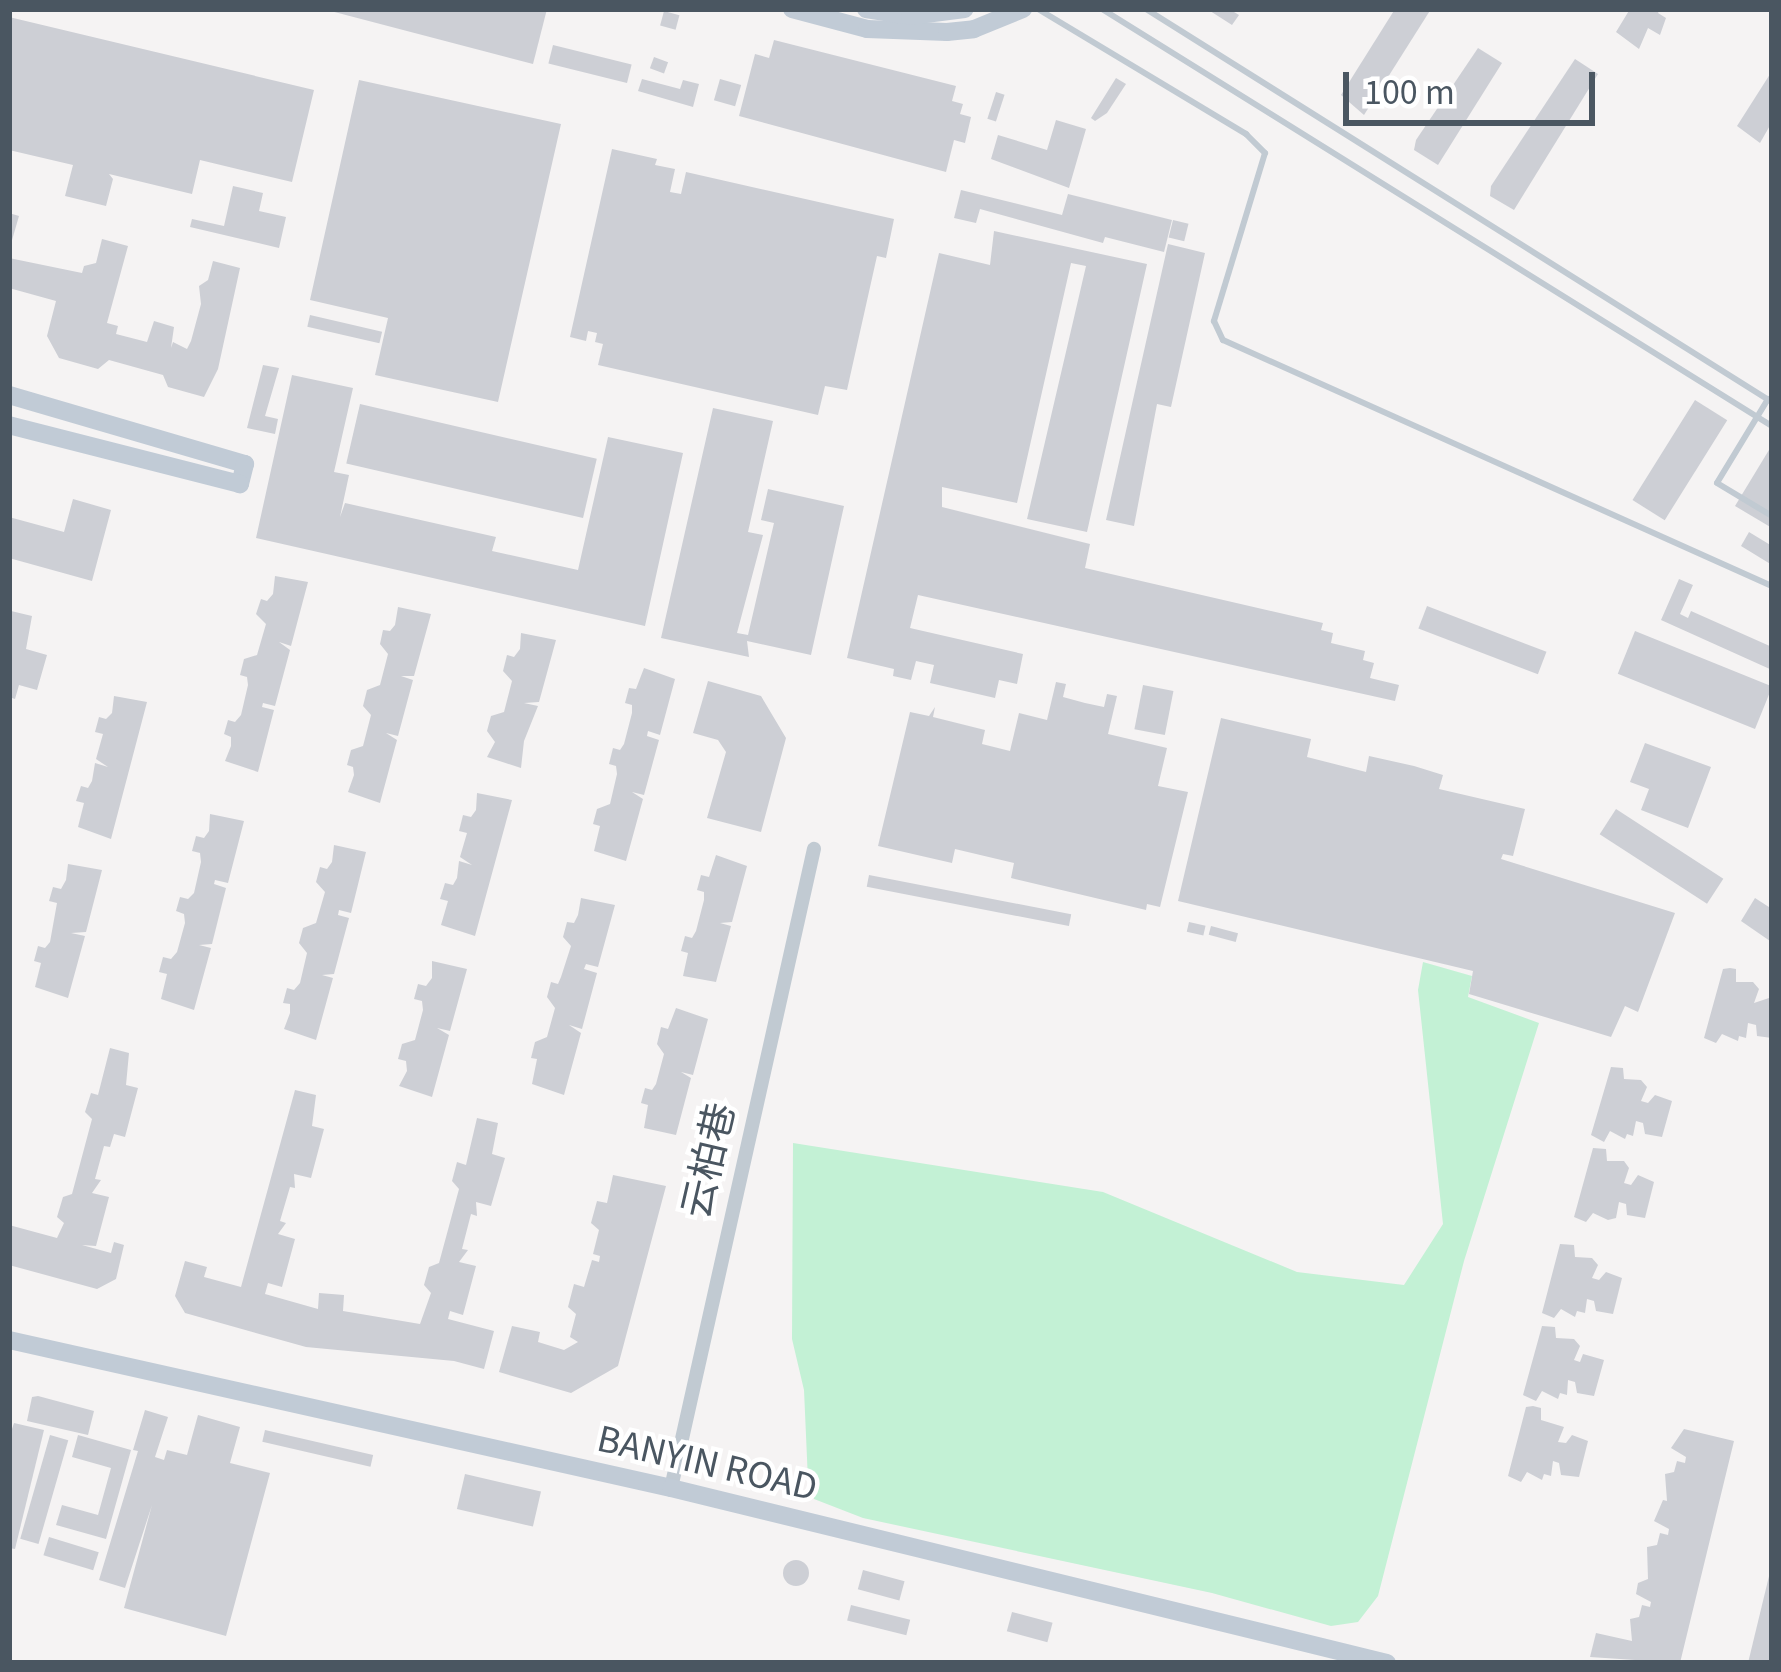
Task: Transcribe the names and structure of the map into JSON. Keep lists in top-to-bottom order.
{
  "streets": {
    "street": ["云柏巷", "BANYIN ROAD"]
  },
  "crossings": [
    ["云柏巷", "BANYIN ROAD"]
  ],
  "scale_bar": "100 m"
}
